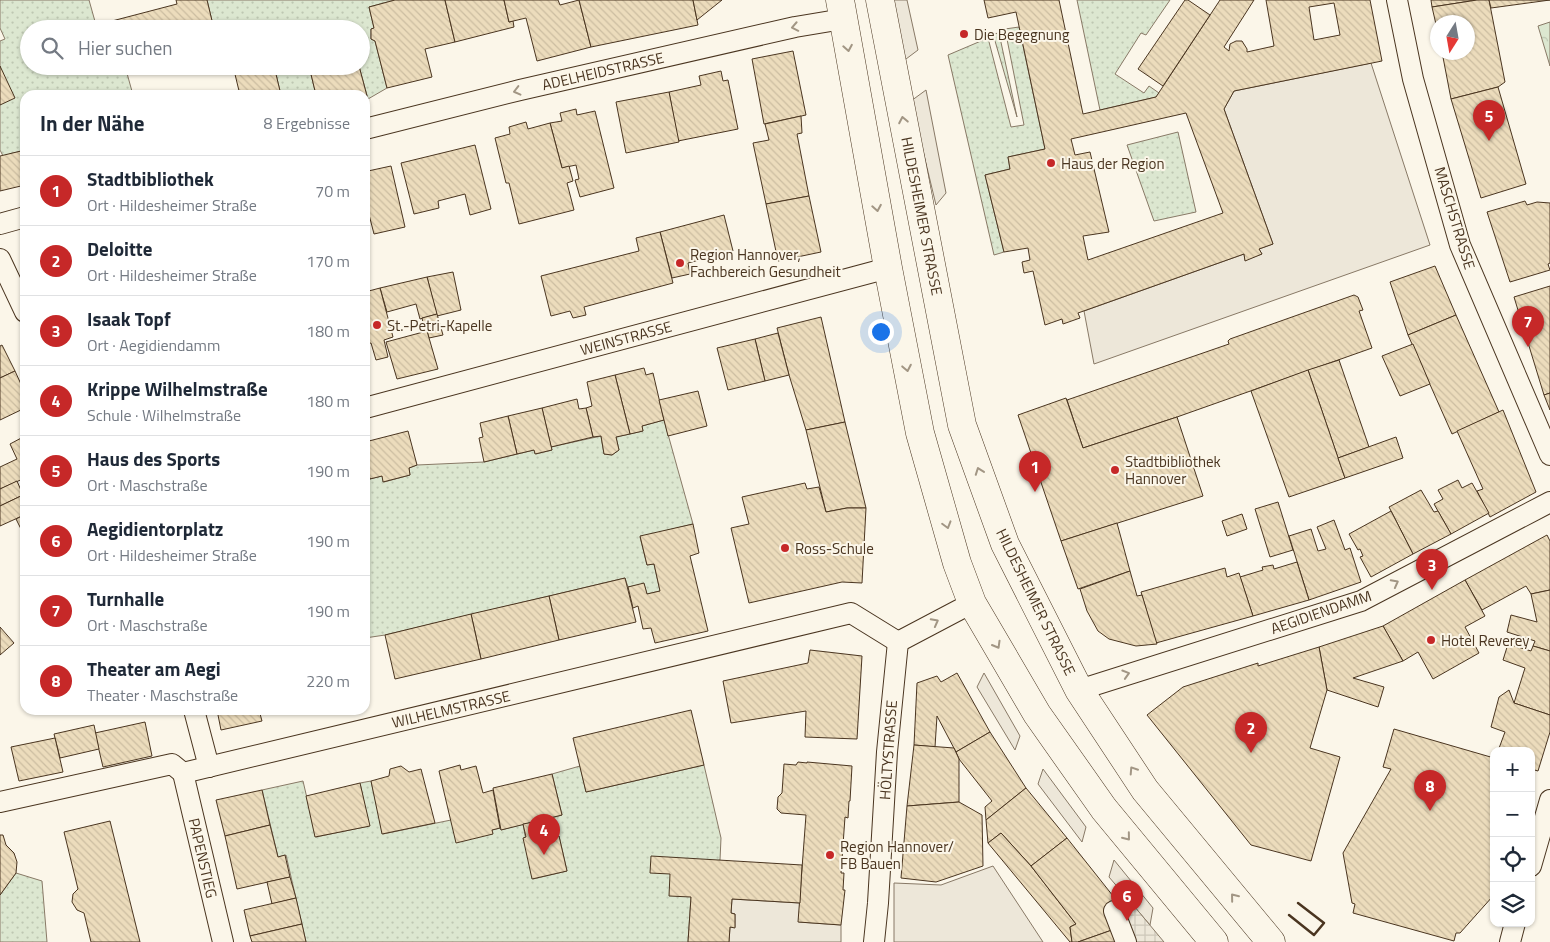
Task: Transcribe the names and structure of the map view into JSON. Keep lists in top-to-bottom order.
{
  "streets": {
    "main road": ["HILDESHEIMER STRASSE"],
    "street": [
      "ADELHEIDSTRASSE",
      "MASCHSTRASSE",
      "WEINSTRASSE",
      "AEGIDIENDAMM",
      "WILHELMSTRASSE",
      "HÖLTYSTRASSE",
      "PAPENSTIEG"
    ]
  },
  "crossings": [
    ["HILDESHEIMER STRASSE", "AEGIDIENDAMM"],
    ["WILHELMSTRASSE", "HÖLTYSTRASSE"],
    ["WILHELMSTRASSE", "PAPENSTIEG"]
  ],
  "one_way": ["ADELHEIDSTRASSE", "AEGIDIENDAMM"],
  "places": [
    "Die Begegnung",
    "Haus der Region",
    "Region Hannover, Fachbereich Gesundheit",
    "St.-Petri-Kapelle",
    "Stadtbibliothek Hannover",
    "Ross-Schule",
    "Hotel Reverey",
    "Region Hannover/ FB Bauen"
  ],
  "north": "bottom",
  "page": {
    "search": "Hier suchen",
    "heading": ["In der Nähe", "8 Ergebnisse"],
    "pins": [
      "5",
      "7",
      "1",
      "3",
      "2",
      "8",
      "4",
      "6"
    ],
    "list": [
      {
        "mark": "1",
        "name": "Stadtbibliothek",
        "note": "Ort · Hildesheimer Straße",
        "value": "70 m"
      },
      {
        "mark": "2",
        "name": "Deloitte",
        "note": "Ort · Hildesheimer Straße",
        "value": "170 m"
      },
      {
        "mark": "3",
        "name": "Isaak Topf",
        "note": "Ort · Aegidiendamm",
        "value": "180 m"
      },
      {
        "mark": "4",
        "name": "Krippe Wilhelmstraße",
        "note": "Schule · Wilhelmstraße",
        "value": "180 m"
      },
      {
        "mark": "5",
        "name": "Haus des Sports",
        "note": "Ort · Maschstraße",
        "value": "190 m"
      },
      {
        "mark": "6",
        "name": "Aegidientorplatz",
        "note": "Ort · Hildesheimer Straße",
        "value": "190 m"
      },
      {
        "mark": "7",
        "name": "Turnhalle",
        "note": "Ort · Maschstraße",
        "value": "190 m"
      },
      {
        "mark": "8",
        "name": "Theater am Aegi",
        "note": "Theater · Maschstraße",
        "value": "220 m"
      }
    ],
    "map_buttons": ["+", "−"]
  }
}
